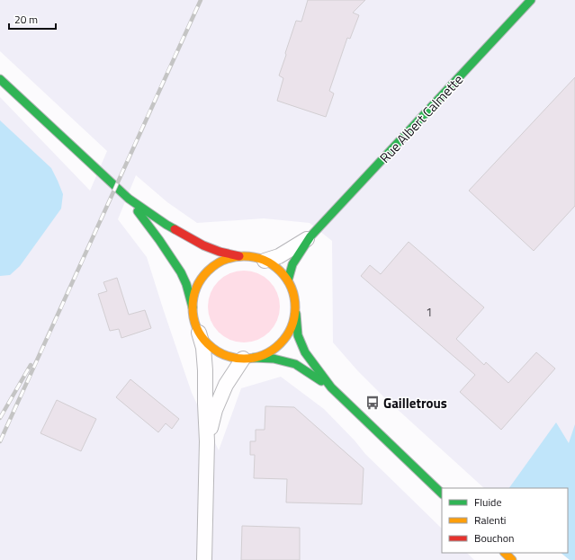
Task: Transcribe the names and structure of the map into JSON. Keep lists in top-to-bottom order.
{
  "streets": {
    "street": ["Rue Albert Calmette"]
  },
  "places": {
    "bus stop": ["Gailletrous"]
  },
  "house_numbers": ["1"],
  "legend": ["Fluide", "Ralenti", "Bouchon"],
  "scale_bar": "20 m"
}
